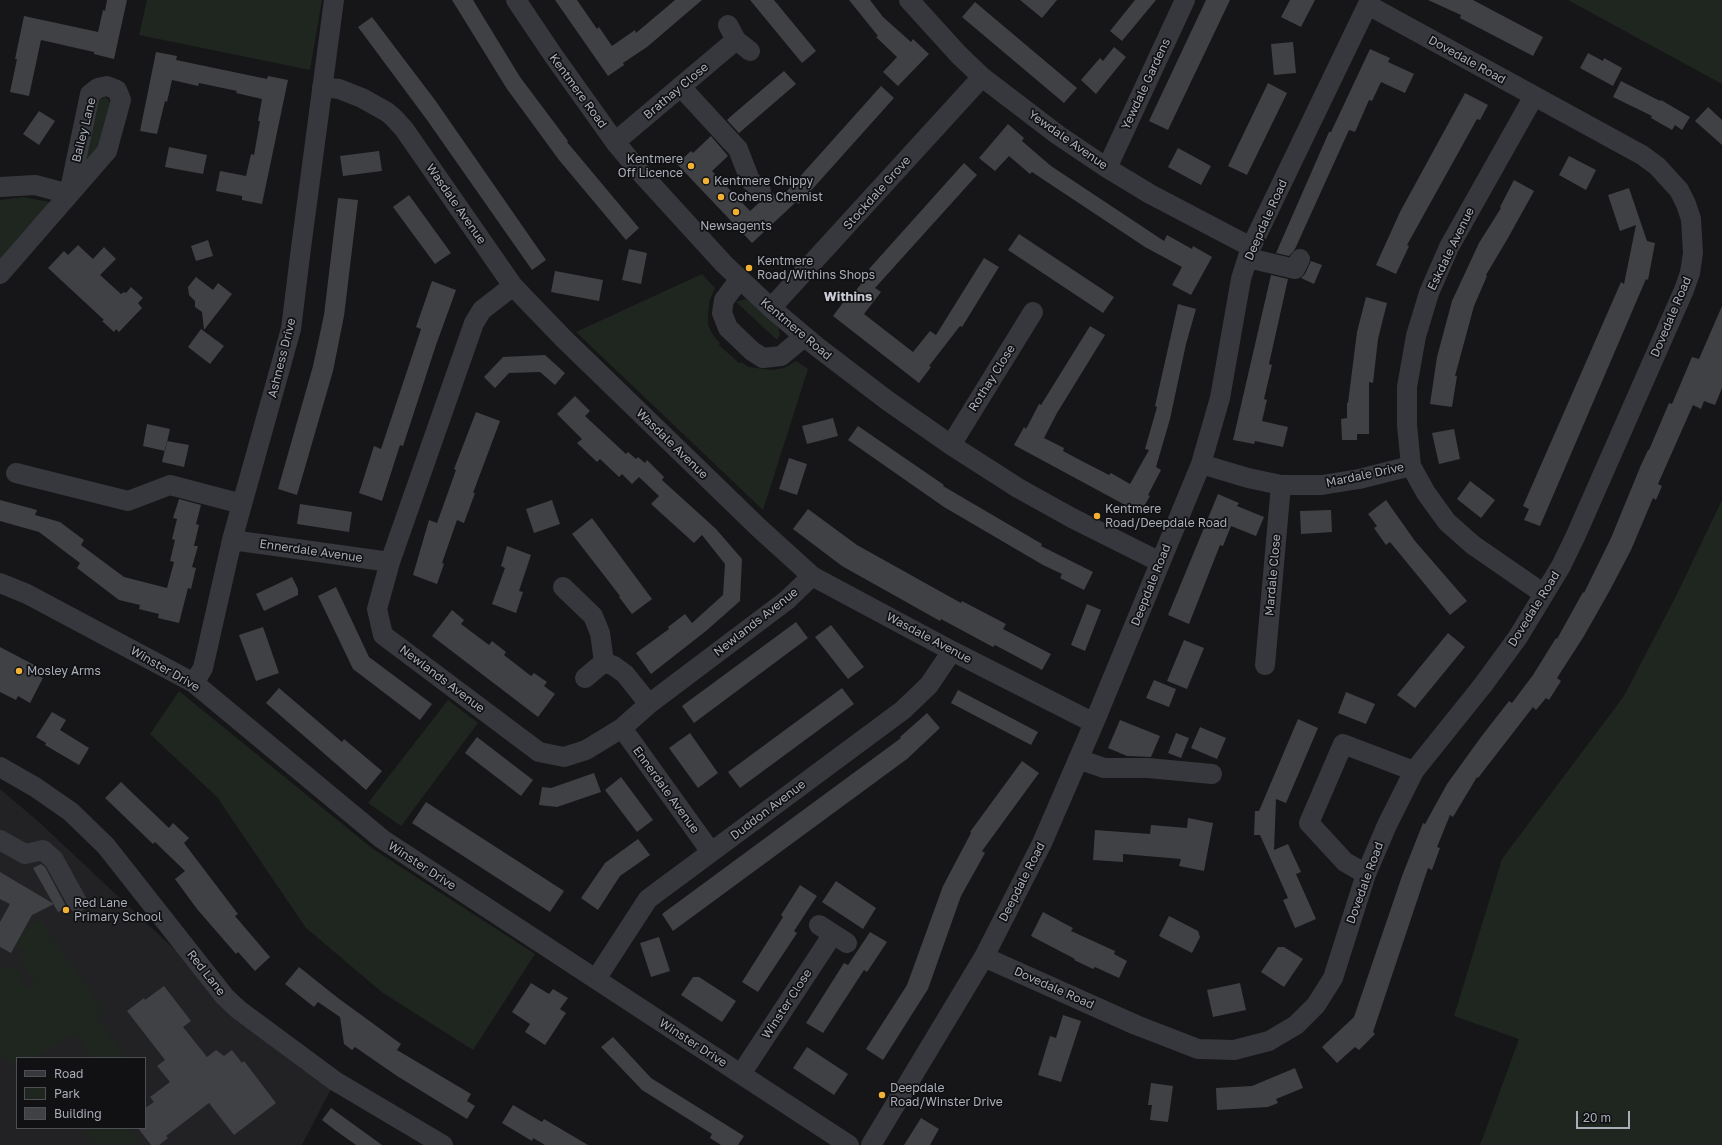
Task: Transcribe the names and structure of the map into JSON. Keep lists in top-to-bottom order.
{
  "streets": {
    "street": [
      "Dovedale Road",
      "Yewdale Gardens",
      "Kentmere Road",
      "Brathay Close",
      "Bailey Lane",
      "Yewdale Avenue",
      "Stockdale Grove",
      "Wasdale Avenue",
      "Deepdale Road",
      "Eskdale Avenue",
      "Ashness Drive",
      "Rothay Close",
      "Mardale Drive",
      "Ennerdale Avenue",
      "Mardale Close",
      "Newlands Avenue",
      "Winster Drive",
      "Duddon Avenue",
      "Red Lane",
      "Winster Close"
    ]
  },
  "crossings": [
    ["Dovedale Road", "Deepdale Road"],
    ["Dovedale Road", "Eskdale Avenue"],
    ["Yewdale Gardens", "Yewdale Avenue"],
    ["Kentmere Road", "Brathay Close"],
    ["Kentmere Road", "Stockdale Grove"],
    ["Kentmere Road", "Deepdale Road"],
    ["Kentmere Road", "Rothay Close"],
    ["Yewdale Avenue", "Stockdale Grove"],
    ["Yewdale Avenue", "Deepdale Road"],
    ["Wasdale Avenue", "Deepdale Road"],
    ["Wasdale Avenue", "Ashness Drive"],
    ["Wasdale Avenue", "Newlands Avenue"],
    ["Wasdale Avenue", "Duddon Avenue"],
    ["Deepdale Road", "Mardale Drive"],
    ["Eskdale Avenue", "Mardale Drive"],
    ["Ashness Drive", "Ennerdale Avenue"],
    ["Ashness Drive", "Winster Drive"],
    ["Mardale Drive", "Mardale Close"],
    ["Ennerdale Avenue", "Newlands Avenue"],
    ["Ennerdale Avenue", "Duddon Avenue"],
    ["Winster Drive", "Duddon Avenue"],
    ["Winster Drive", "Winster Close"]
  ],
  "districts": ["Withins"],
  "places": [
    "Kentmere Off Licence",
    "Kentmere Chippy",
    "Cohens Chemist",
    "Newsagents",
    "Kentmere Road/Withins Shops",
    "Kentmere Road/Deepdale Road",
    "Mosley Arms",
    "Red Lane Primary School",
    "Deepdale Road/Winster Drive"
  ],
  "legend": ["Road", "Park", "Building"],
  "scale_bar": "20 m"
}
